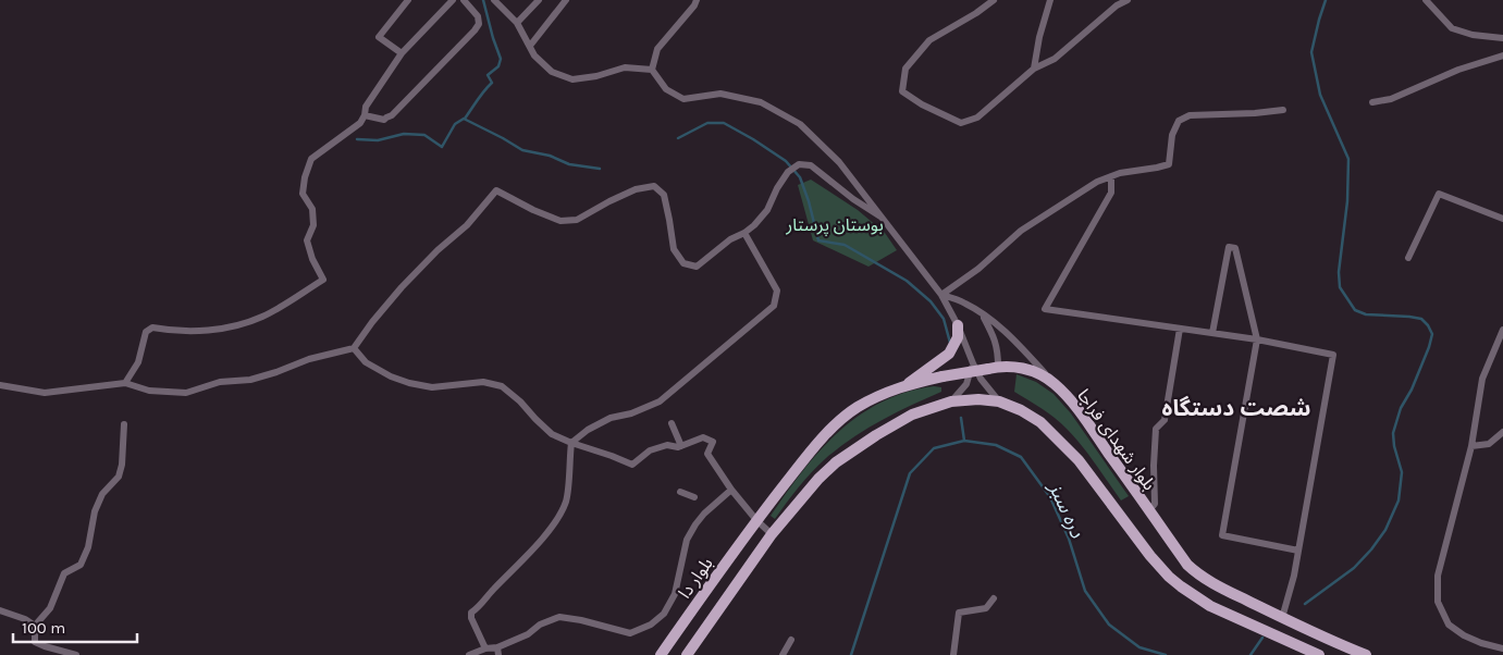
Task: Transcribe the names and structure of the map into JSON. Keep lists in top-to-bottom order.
{
  "streets": {
    "main road": ["بلوار شهدای فراجا", "بلوار دا"]
  },
  "crossings": [
    ["بلوار شهدای فراجا", "بلوار دا"]
  ],
  "districts": ["شصت دستگاه"],
  "water": ["دره سبز"],
  "parks": ["بوستان پرستار"],
  "scale_bar": "100 m"
}
